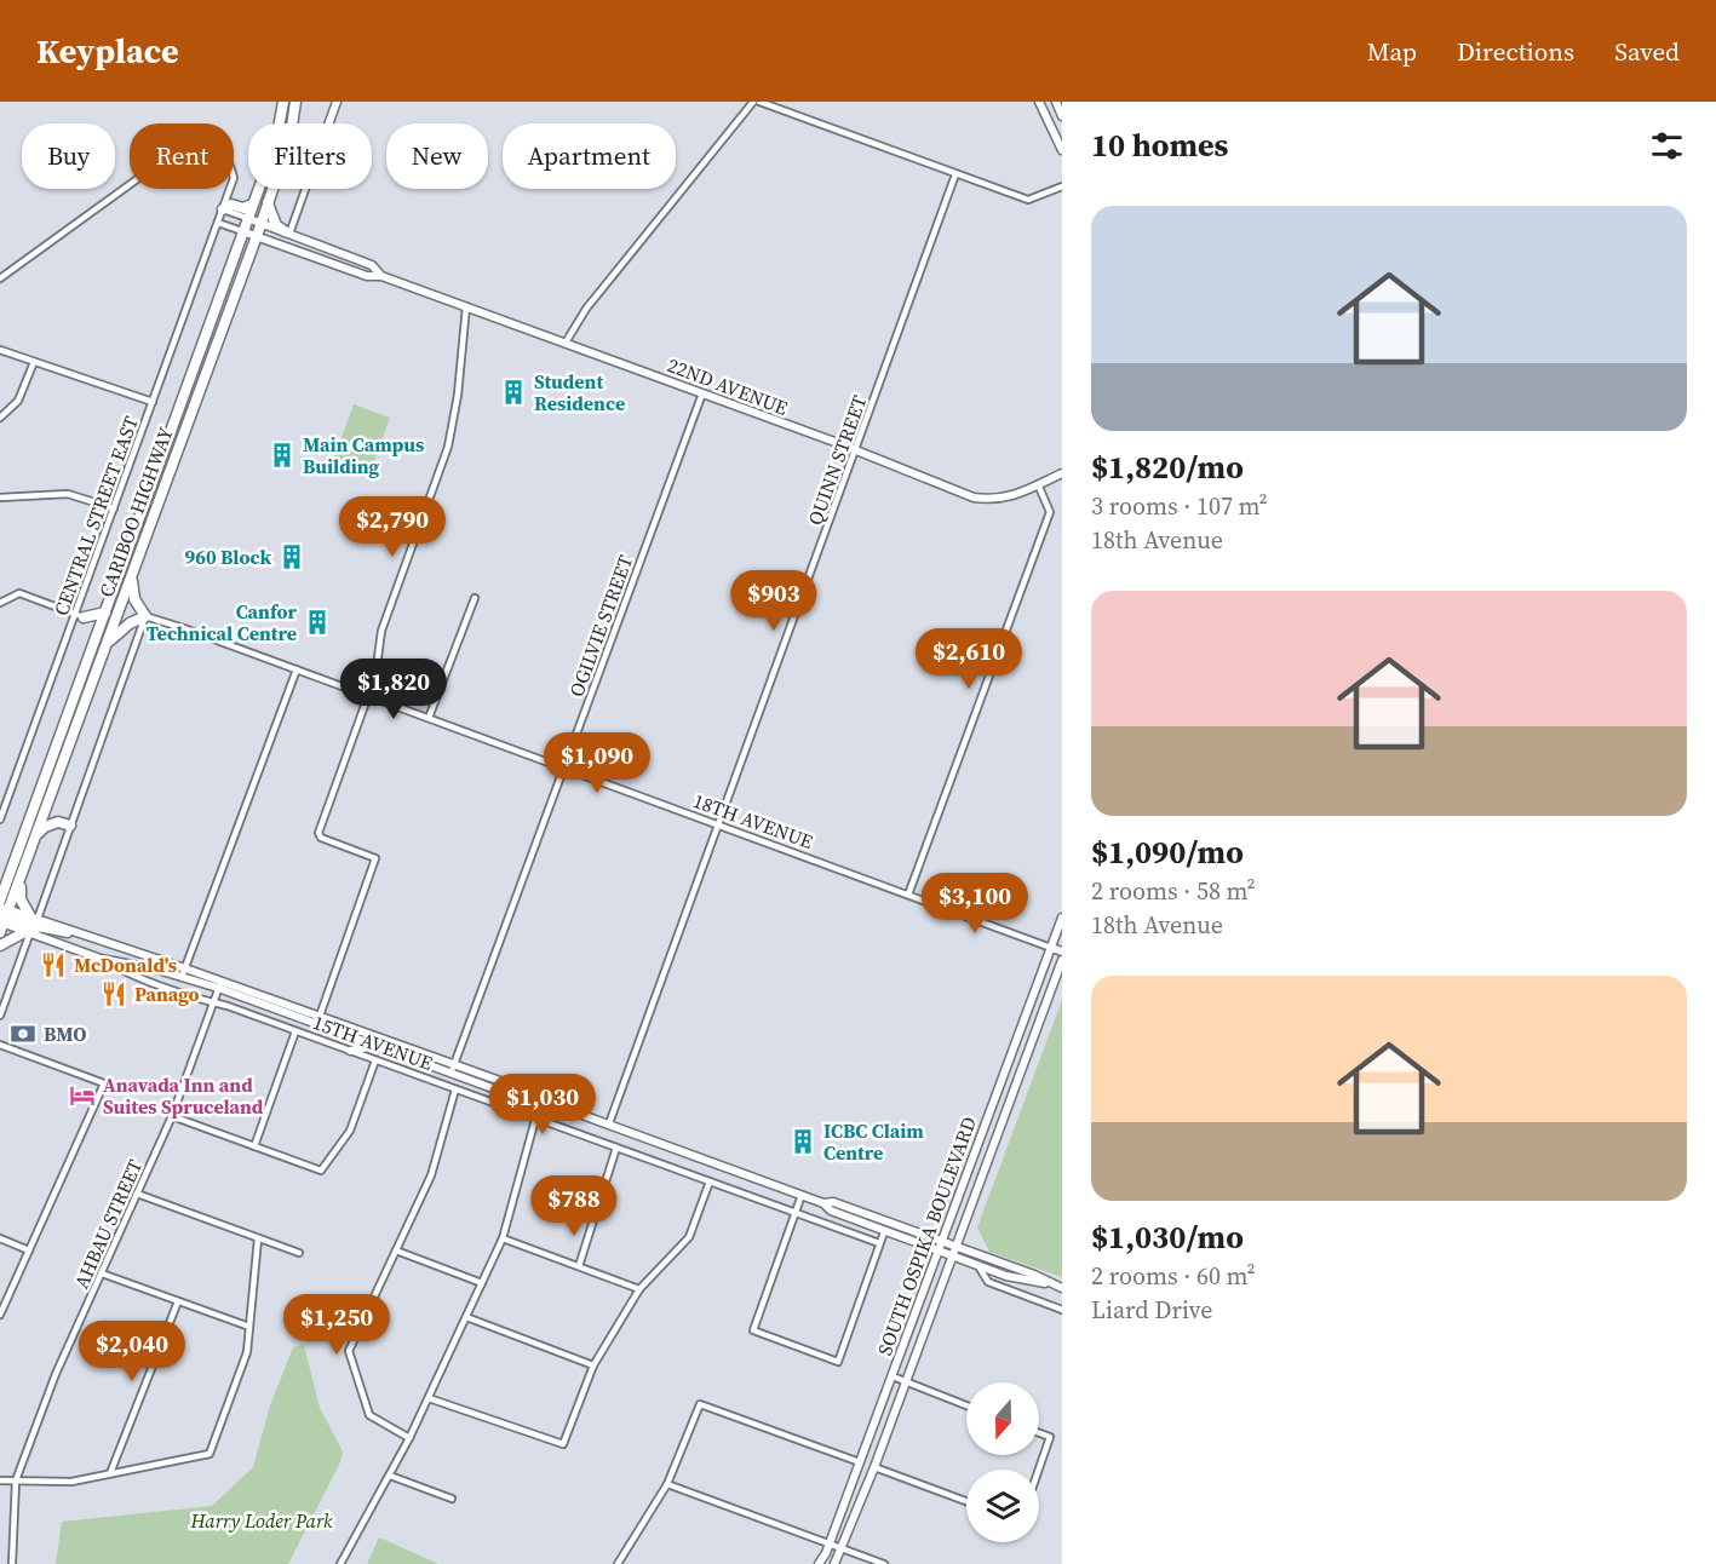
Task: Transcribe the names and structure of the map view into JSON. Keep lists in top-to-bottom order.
{
  "streets": {
    "highway": ["CARIBOO HIGHWAY"],
    "main road": [
      "22ND AVENUE",
      "18TH AVENUE",
      "15TH AVENUE",
      "SOUTH OSPIKA BOULEVARD"
    ],
    "street": [
      "QUINN STREET",
      "CENTRAL STREET EAST",
      "OGILVIE STREET",
      "AHBAU STREET"
    ]
  },
  "crossings": [
    ["22ND AVENUE", "QUINN STREET"],
    ["22ND AVENUE", "CARIBOO HIGHWAY"],
    ["22ND AVENUE", "CENTRAL STREET EAST"],
    ["22ND AVENUE", "OGILVIE STREET"],
    ["QUINN STREET", "18TH AVENUE"],
    ["QUINN STREET", "15TH AVENUE"],
    ["OGILVIE STREET", "18TH AVENUE"],
    ["OGILVIE STREET", "15TH AVENUE"],
    ["18TH AVENUE", "SOUTH OSPIKA BOULEVARD"],
    ["15TH AVENUE", "AHBAU STREET"],
    ["15TH AVENUE", "SOUTH OSPIKA BOULEVARD"]
  ],
  "parks": ["Harry Loder Park"],
  "places": {
    "building": [
      "Student Residence",
      "Main Campus Building",
      "960 Block",
      "Canfor Technical Centre",
      "ICBC Claim Centre"
    ],
    "restaurant": ["McDonald's", "Panago"],
    "bank": ["BMO"],
    "hotel": ["Anavada Inn and Suites Spruceland"]
  },
  "north": "bottom",
  "page": {
    "header": "Keyplace",
    "nav": ["Map", "Directions", "Saved"],
    "heading": "10 homes",
    "chip": [
      "Buy",
      "Rent",
      "Filters",
      "New",
      "Apartment"
    ],
    "list": [
      {
        "name": "$1,820/mo",
        "note": "3 rooms · 107 m² · 18th Avenue"
      },
      {
        "name": "$1,090/mo",
        "note": "2 rooms · 58 m² · 18th Avenue"
      },
      {
        "name": "$1,030/mo",
        "note": "2 rooms · 60 m² · Liard Drive"
      }
    ],
    "price": [
      "$2,790",
      "$903",
      "$2,610",
      "$1,820",
      "$1,090",
      "$3,100",
      "$1,030",
      "$788",
      "$1,250",
      "$2,040"
    ]
  }
}
